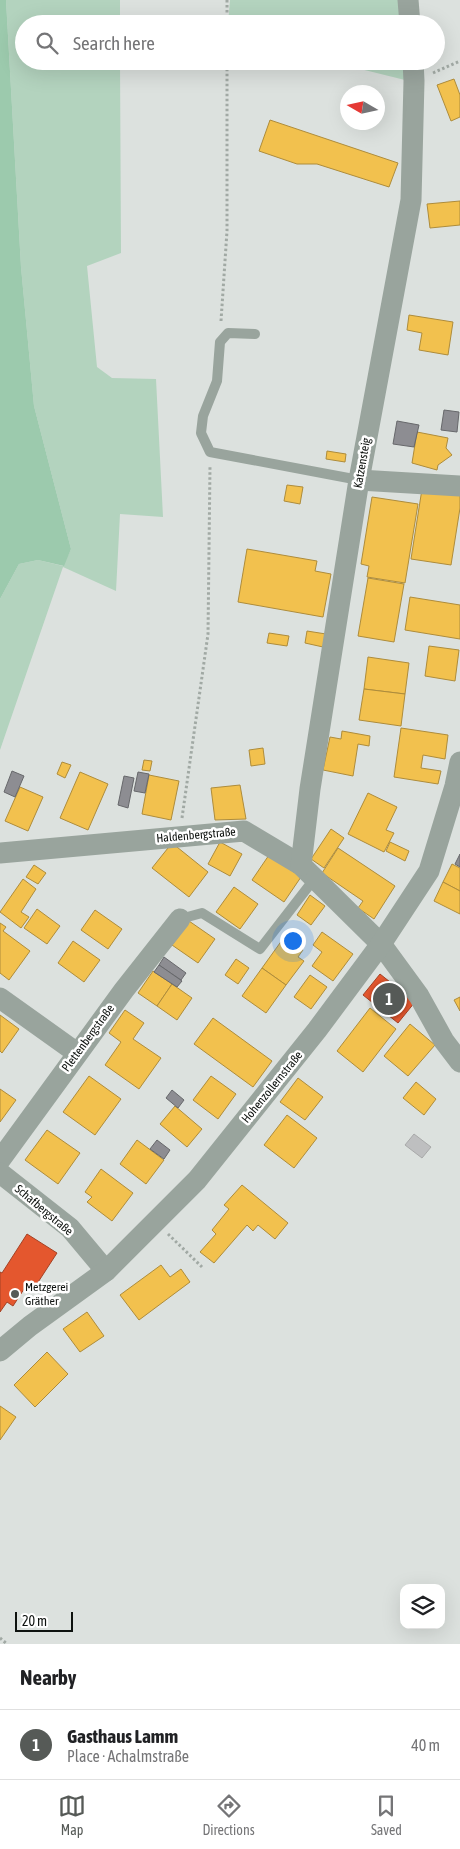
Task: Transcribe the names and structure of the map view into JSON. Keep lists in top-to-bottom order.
{
  "streets": {
    "street": [
      "Katzensteig",
      "Haldenbergstraße",
      "Plettenbergstraße",
      "Hohenzollernstraße",
      "Schafbergstraße"
    ]
  },
  "crossings": [
    ["Katzensteig", "Haldenbergstraße"],
    ["Haldenbergstraße", "Hohenzollernstraße"],
    ["Hohenzollernstraße", "Schafbergstraße"]
  ],
  "places": ["Metzgerei Gräther"],
  "scale_bar": "20 m",
  "north": "left",
  "page": {
    "search": "Search here",
    "pins": "1",
    "scale": "20 m",
    "heading": "Nearby",
    "list": [
      {
        "mark": "1",
        "name": "Gasthaus Lamm",
        "note": "Place · Achalmstraße",
        "value": "40 m"
      }
    ],
    "nav": ["Map", "Directions", "Saved"]
  }
}
